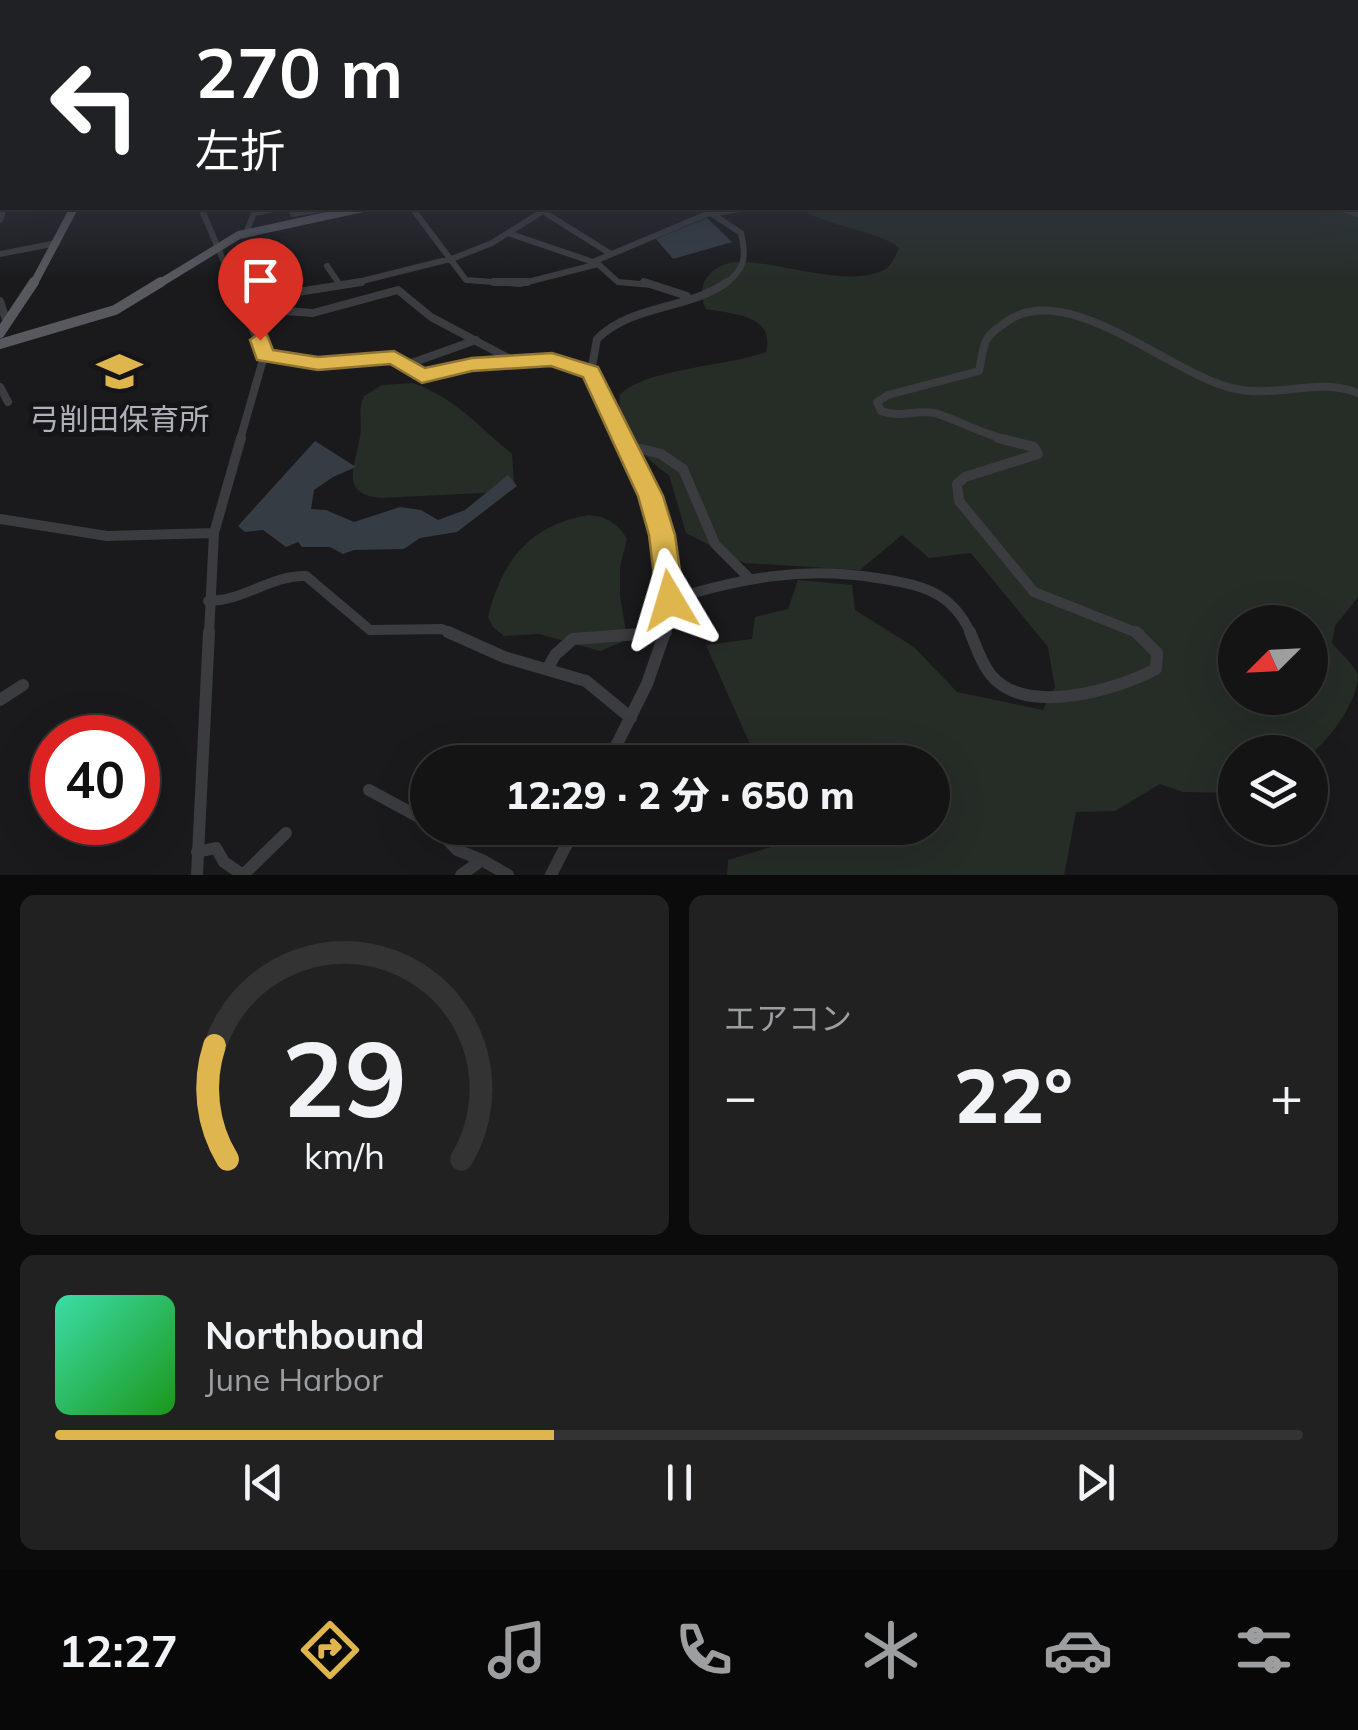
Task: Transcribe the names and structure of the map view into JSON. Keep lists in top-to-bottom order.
{
  "places": {
    "school or university": ["弓削田保育所"]
  },
  "north": "bottom left",
  "page": {
    "turn": ["270 m", "左折"],
    "limit": "40",
    "trip": "12:29 · 2 分 · 650 m",
    "tile": "エアコン",
    "heat": ["−", "22°", "+"],
    "song": ["Northbound", "June Harbor"],
    "tabs": "12:27",
    "gauge": ["29", "km/h"]
  }
}
